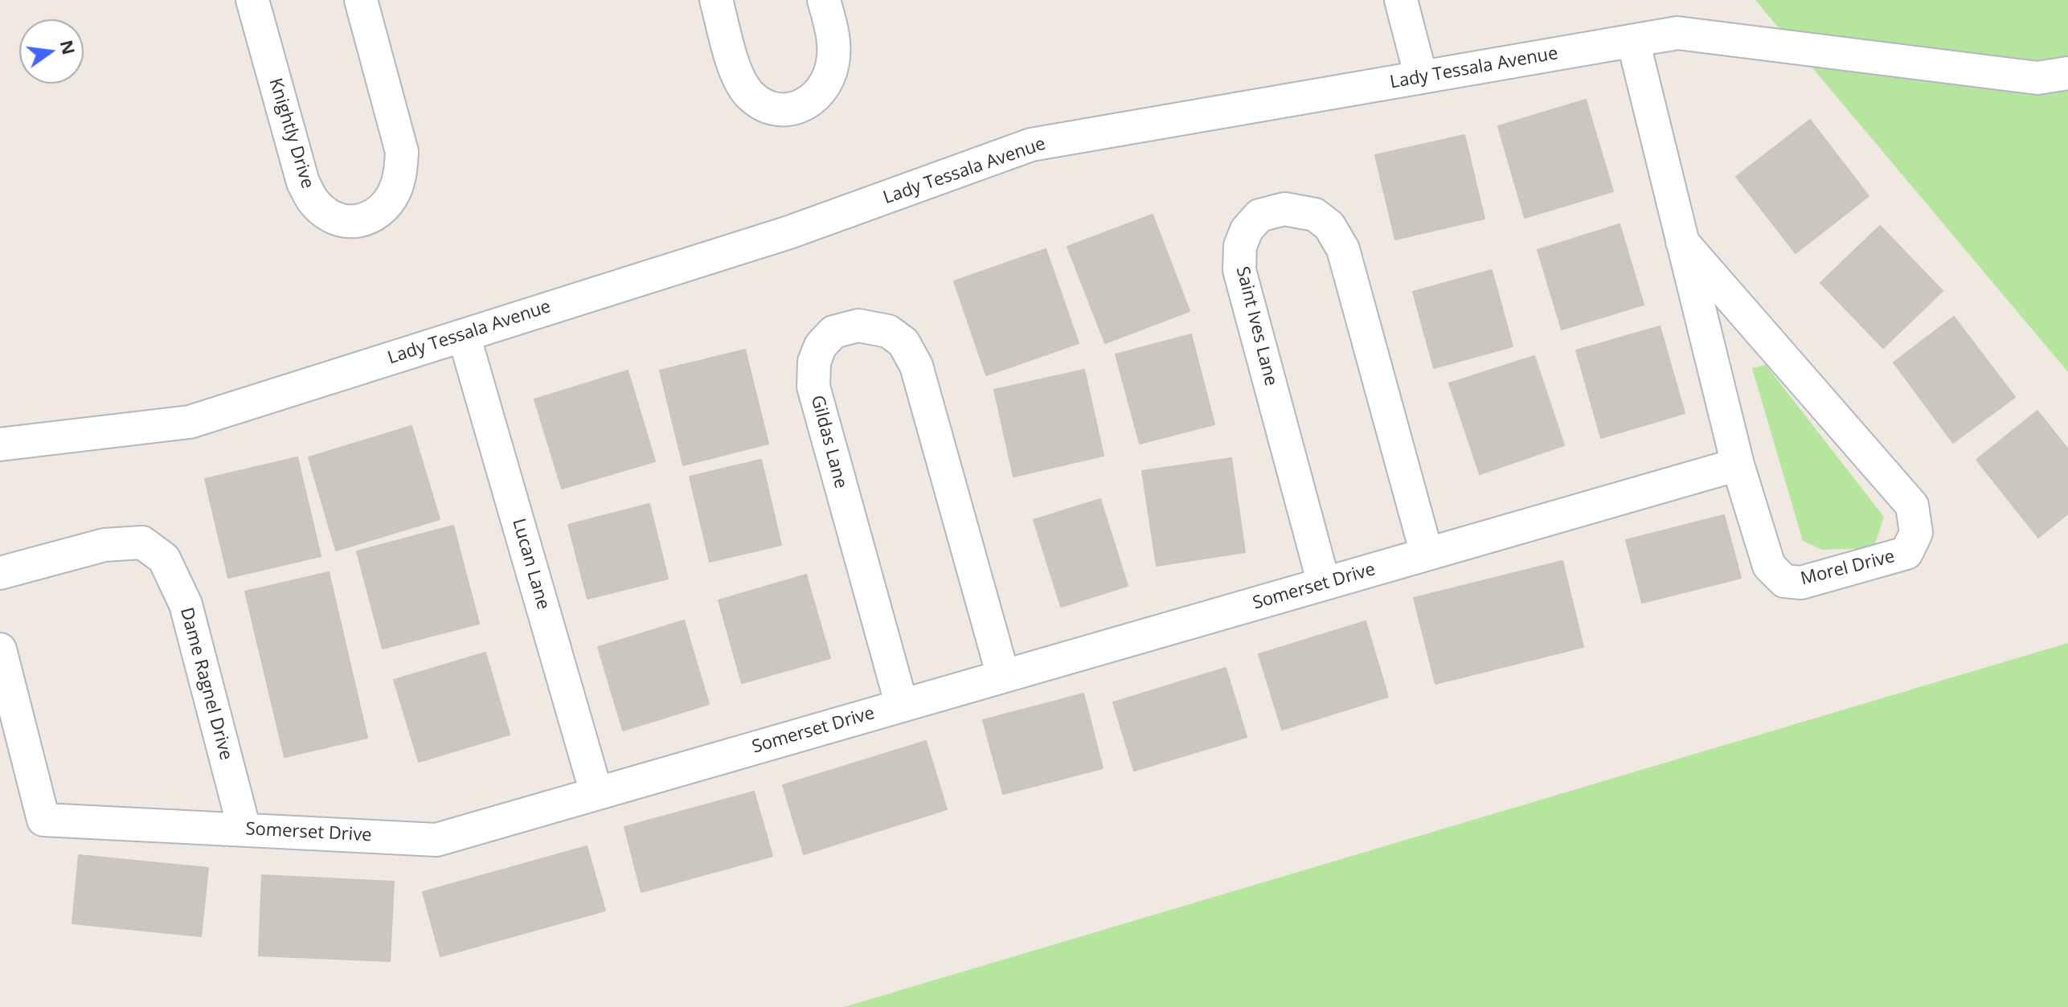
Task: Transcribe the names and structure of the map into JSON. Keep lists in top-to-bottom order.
{
  "streets": {
    "street": [
      "Lady Tessala Avenue",
      "Knightly Drive",
      "Saint Ives Lane",
      "Gildas Lane",
      "Lucan Lane",
      "Morel Drive",
      "Somerset Drive",
      "Dame Ragnel Drive"
    ]
  },
  "crossings": [
    ["Lady Tessala Avenue", "Lucan Lane"],
    ["Lady Tessala Avenue", "Morel Drive"],
    ["Saint Ives Lane", "Somerset Drive"],
    ["Gildas Lane", "Somerset Drive"],
    ["Lucan Lane", "Somerset Drive"],
    ["Morel Drive", "Somerset Drive"],
    ["Somerset Drive", "Dame Ragnel Drive"]
  ],
  "north": "right"
}
